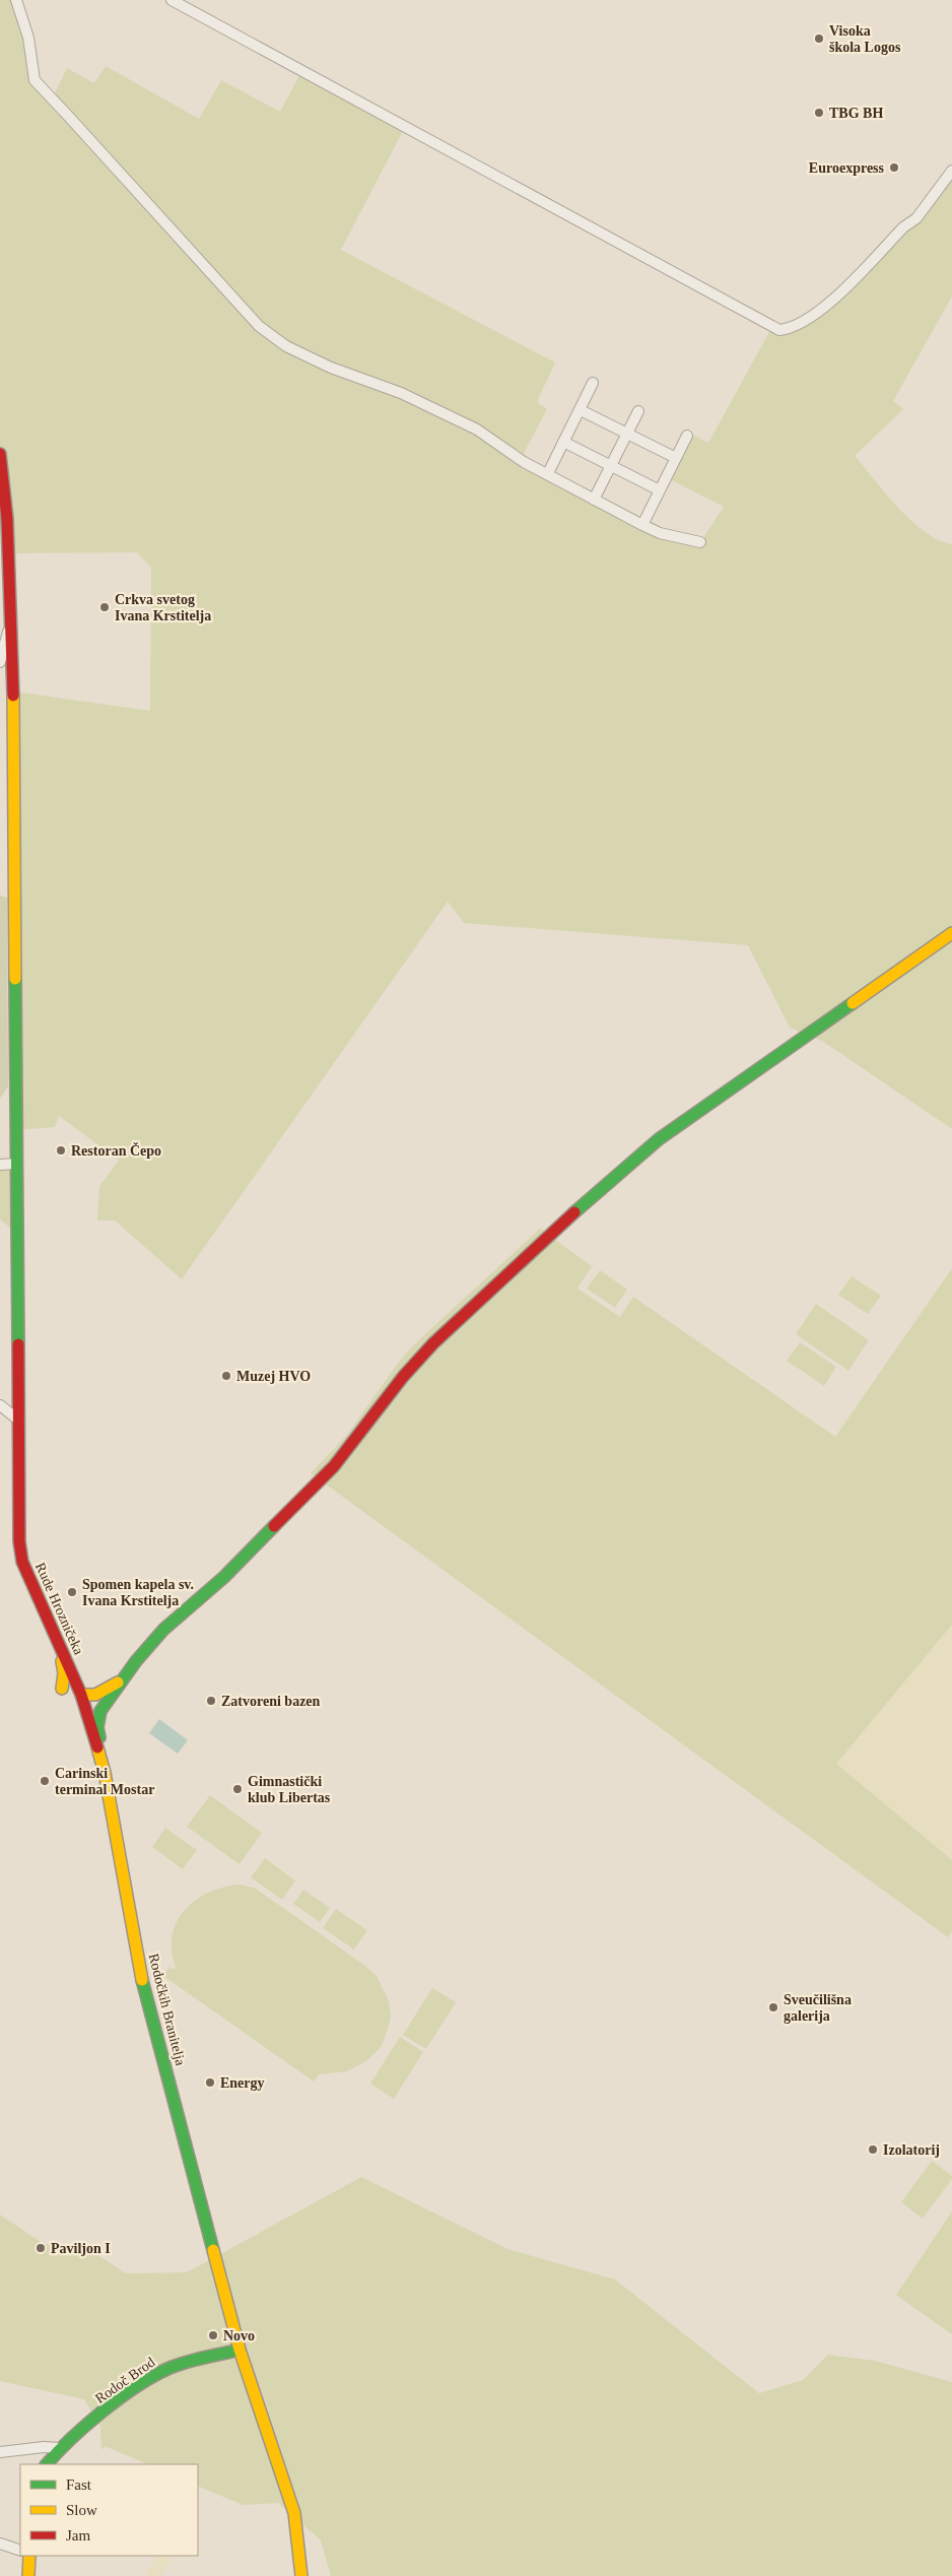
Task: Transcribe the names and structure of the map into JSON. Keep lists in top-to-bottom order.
{
  "streets": {
    "street": ["Rude Hrozničeka", "Rodočkih Branitelja", "Rodoč Brod"]
  },
  "crossings": [
    ["Rude Hrozničeka", "Rodočkih Branitelja"],
    ["Rodočkih Branitelja", "Rodoč Brod"]
  ],
  "places": [
    "Visoka škola Logos",
    "TBG BH",
    "Euroexpress",
    "Crkva svetog Ivana Krstitelja",
    "Restoran Čepo",
    "Muzej HVO",
    "Spomen kapela sv. Ivana Krstitelja",
    "Zatvoreni bazen",
    "Carinski terminal Mostar",
    "Gimnastički klub Libertas",
    "Sveučilišna galerija",
    "Energy",
    "Izolatorij",
    "Paviljon I",
    "Novo"
  ],
  "legend": ["Fast", "Slow", "Jam"]
}
